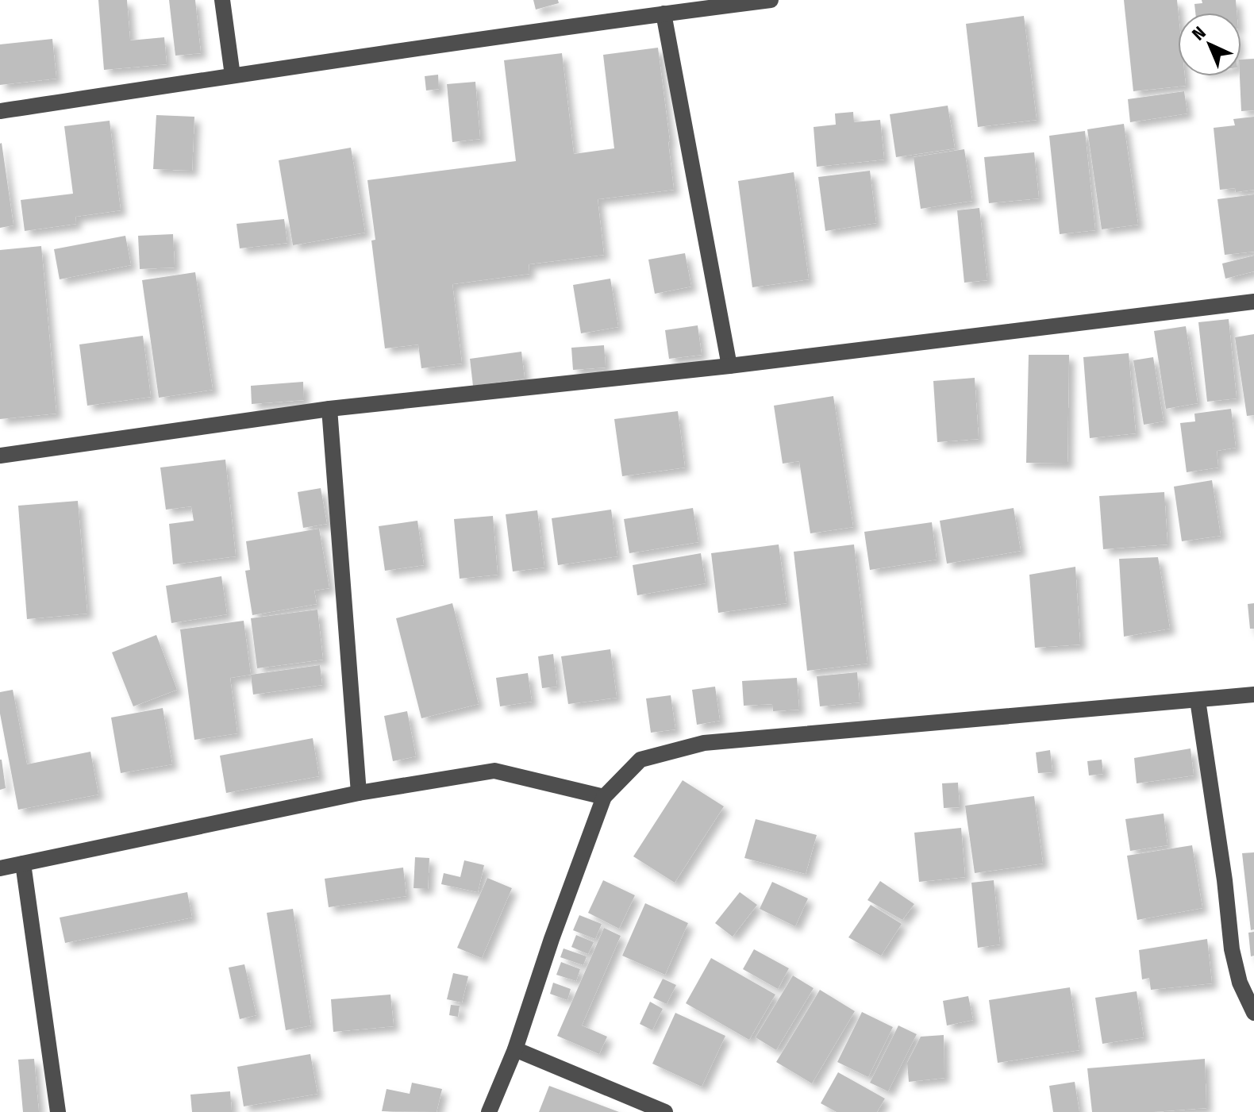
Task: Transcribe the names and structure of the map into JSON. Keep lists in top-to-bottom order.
{
  "north": "top left"
}
